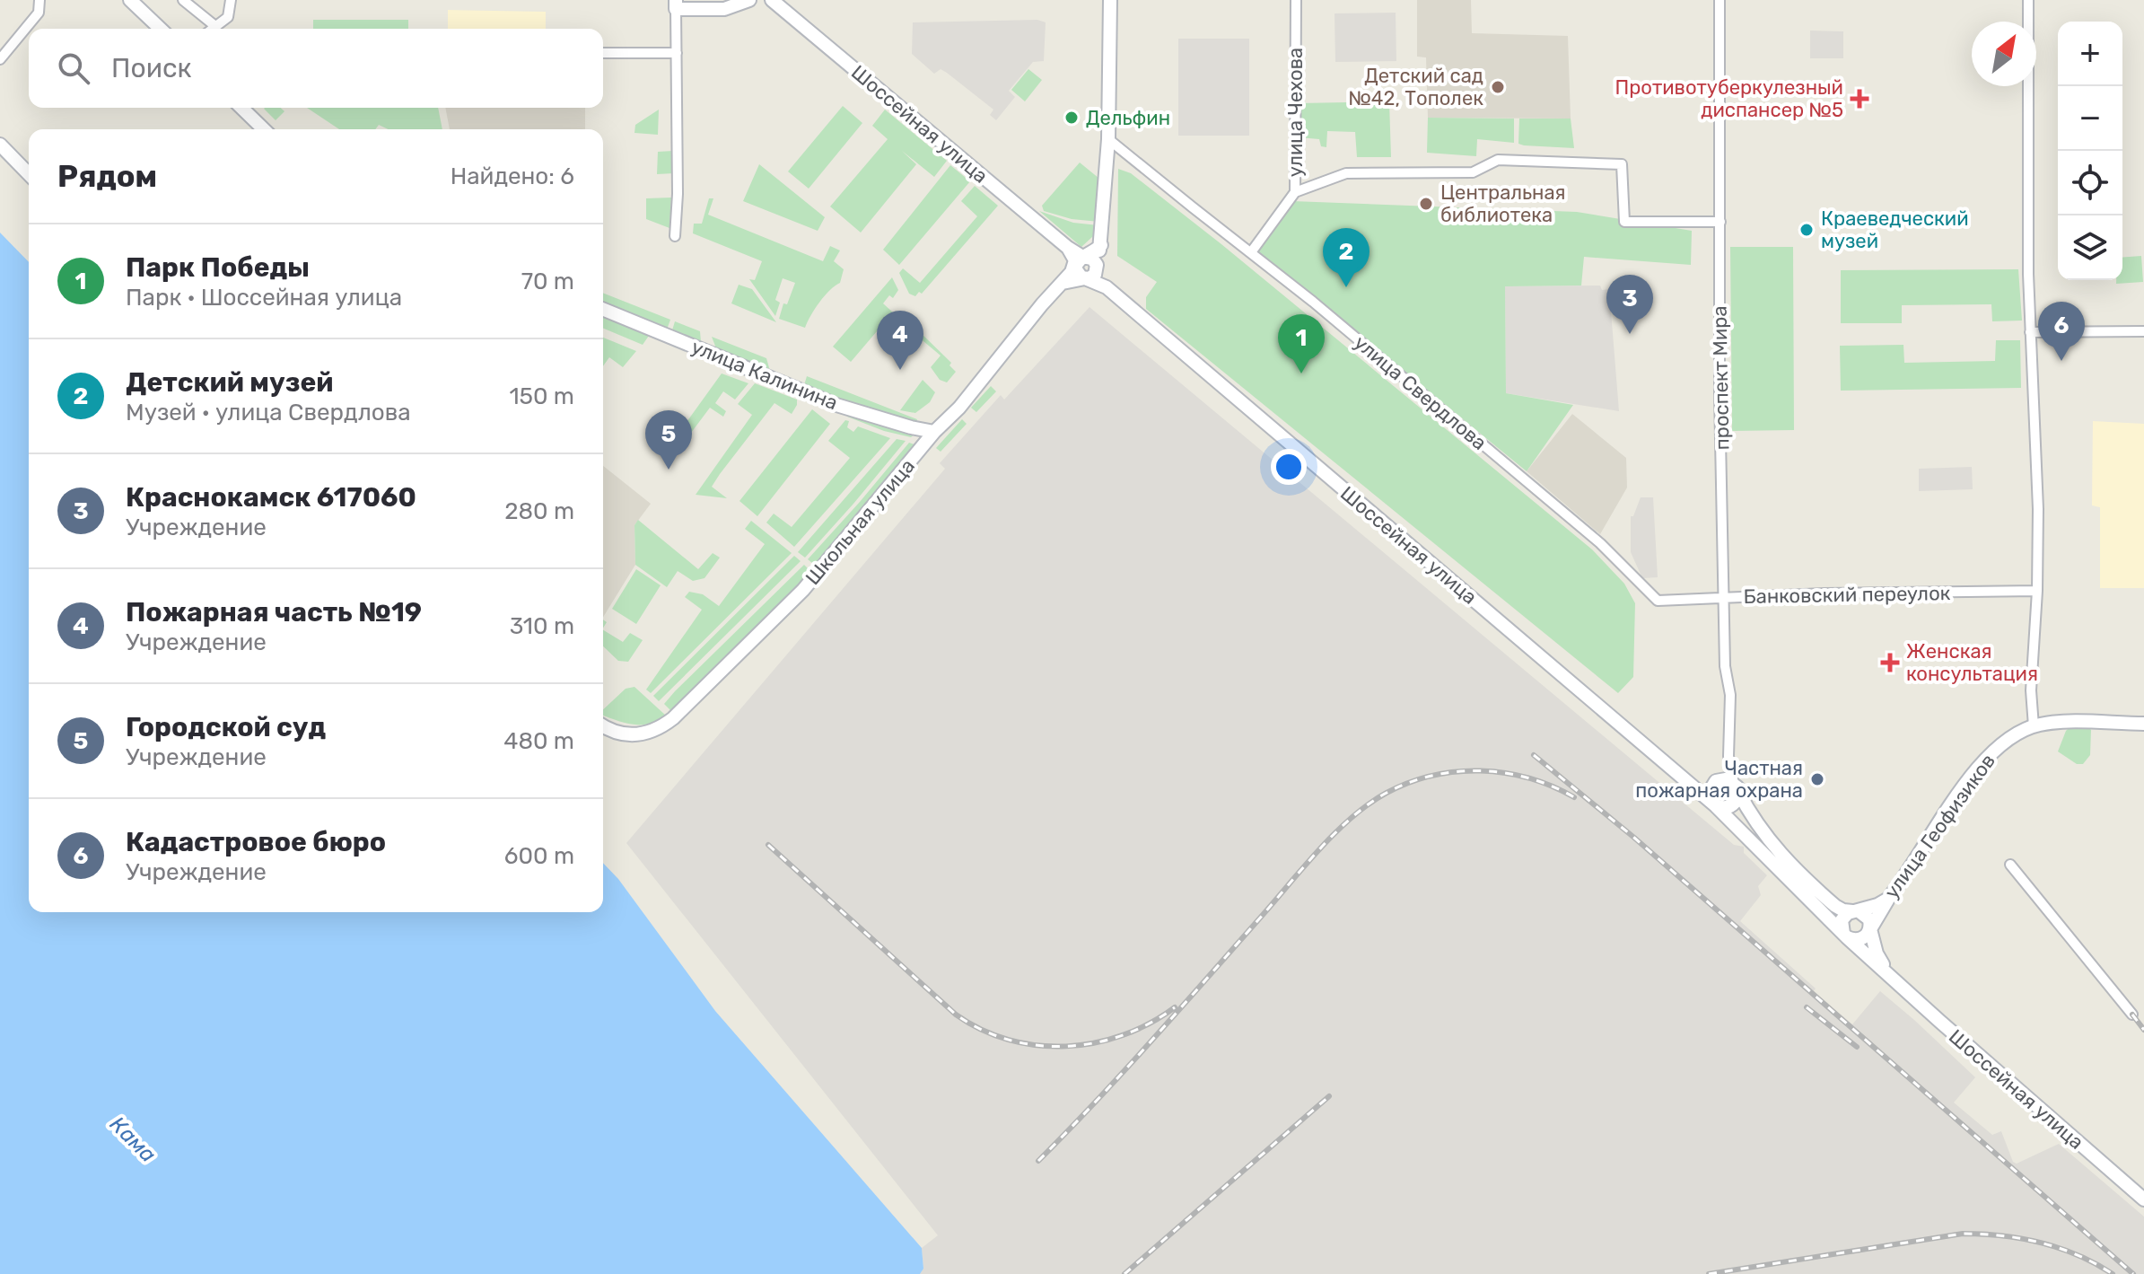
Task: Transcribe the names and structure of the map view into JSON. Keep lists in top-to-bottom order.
{
  "streets": {
    "main road": [
      "Шоссейная улица",
      "улица Калинина",
      "Школьная улица",
      "улица Геофизиков"
    ],
    "street": [
      "улица Чехова",
      "проспект Мира",
      "улица Свердлова",
      "Банковский переулок"
    ]
  },
  "crossings": [
    ["улица Чехова", "улица Свердлова"],
    ["Шоссейная улица", "проспект Мира"],
    ["Шоссейная улица", "Школьная улица"],
    ["Шоссейная улица", "улица Геофизиков"],
    ["улица Калинина", "Школьная улица"],
    ["проспект Мира", "Банковский переулок"],
    ["улица Свердлова", "Банковский переулок"]
  ],
  "water": ["Кама"],
  "places": {
    "other": [
      "Детский сад №42, Тополек",
      "Дельфин",
      "Центральная библиотека",
      "Краеведческий музей",
      "Частная пожарная охрана"
    ],
    "health": ["Противотуберкулезный диспансер №5", "Женская консультация"]
  },
  "north": "top right",
  "page": {
    "map_buttons": ["+", "−"],
    "search": "Поиск",
    "heading": ["Рядом", "Найдено: 6"],
    "list": [
      {
        "mark": "1",
        "name": "Парк Победы",
        "note": "Парк · Шоссейная улица",
        "value": "70 m"
      },
      {
        "mark": "2",
        "name": "Детский музей",
        "note": "Музей · улица Свердлова",
        "value": "150 m"
      },
      {
        "mark": "3",
        "name": "Краснокамск 617060",
        "note": "Учреждение",
        "value": "280 m"
      },
      {
        "mark": "4",
        "name": "Пожарная часть №19",
        "note": "Учреждение",
        "value": "310 m"
      },
      {
        "mark": "5",
        "name": "Городской суд",
        "note": "Учреждение",
        "value": "480 m"
      },
      {
        "mark": "6",
        "name": "Кадастровое бюро",
        "note": "Учреждение",
        "value": "600 m"
      }
    ],
    "pins": [
      "2",
      "3",
      "6",
      "4",
      "1",
      "5"
    ]
  }
}
